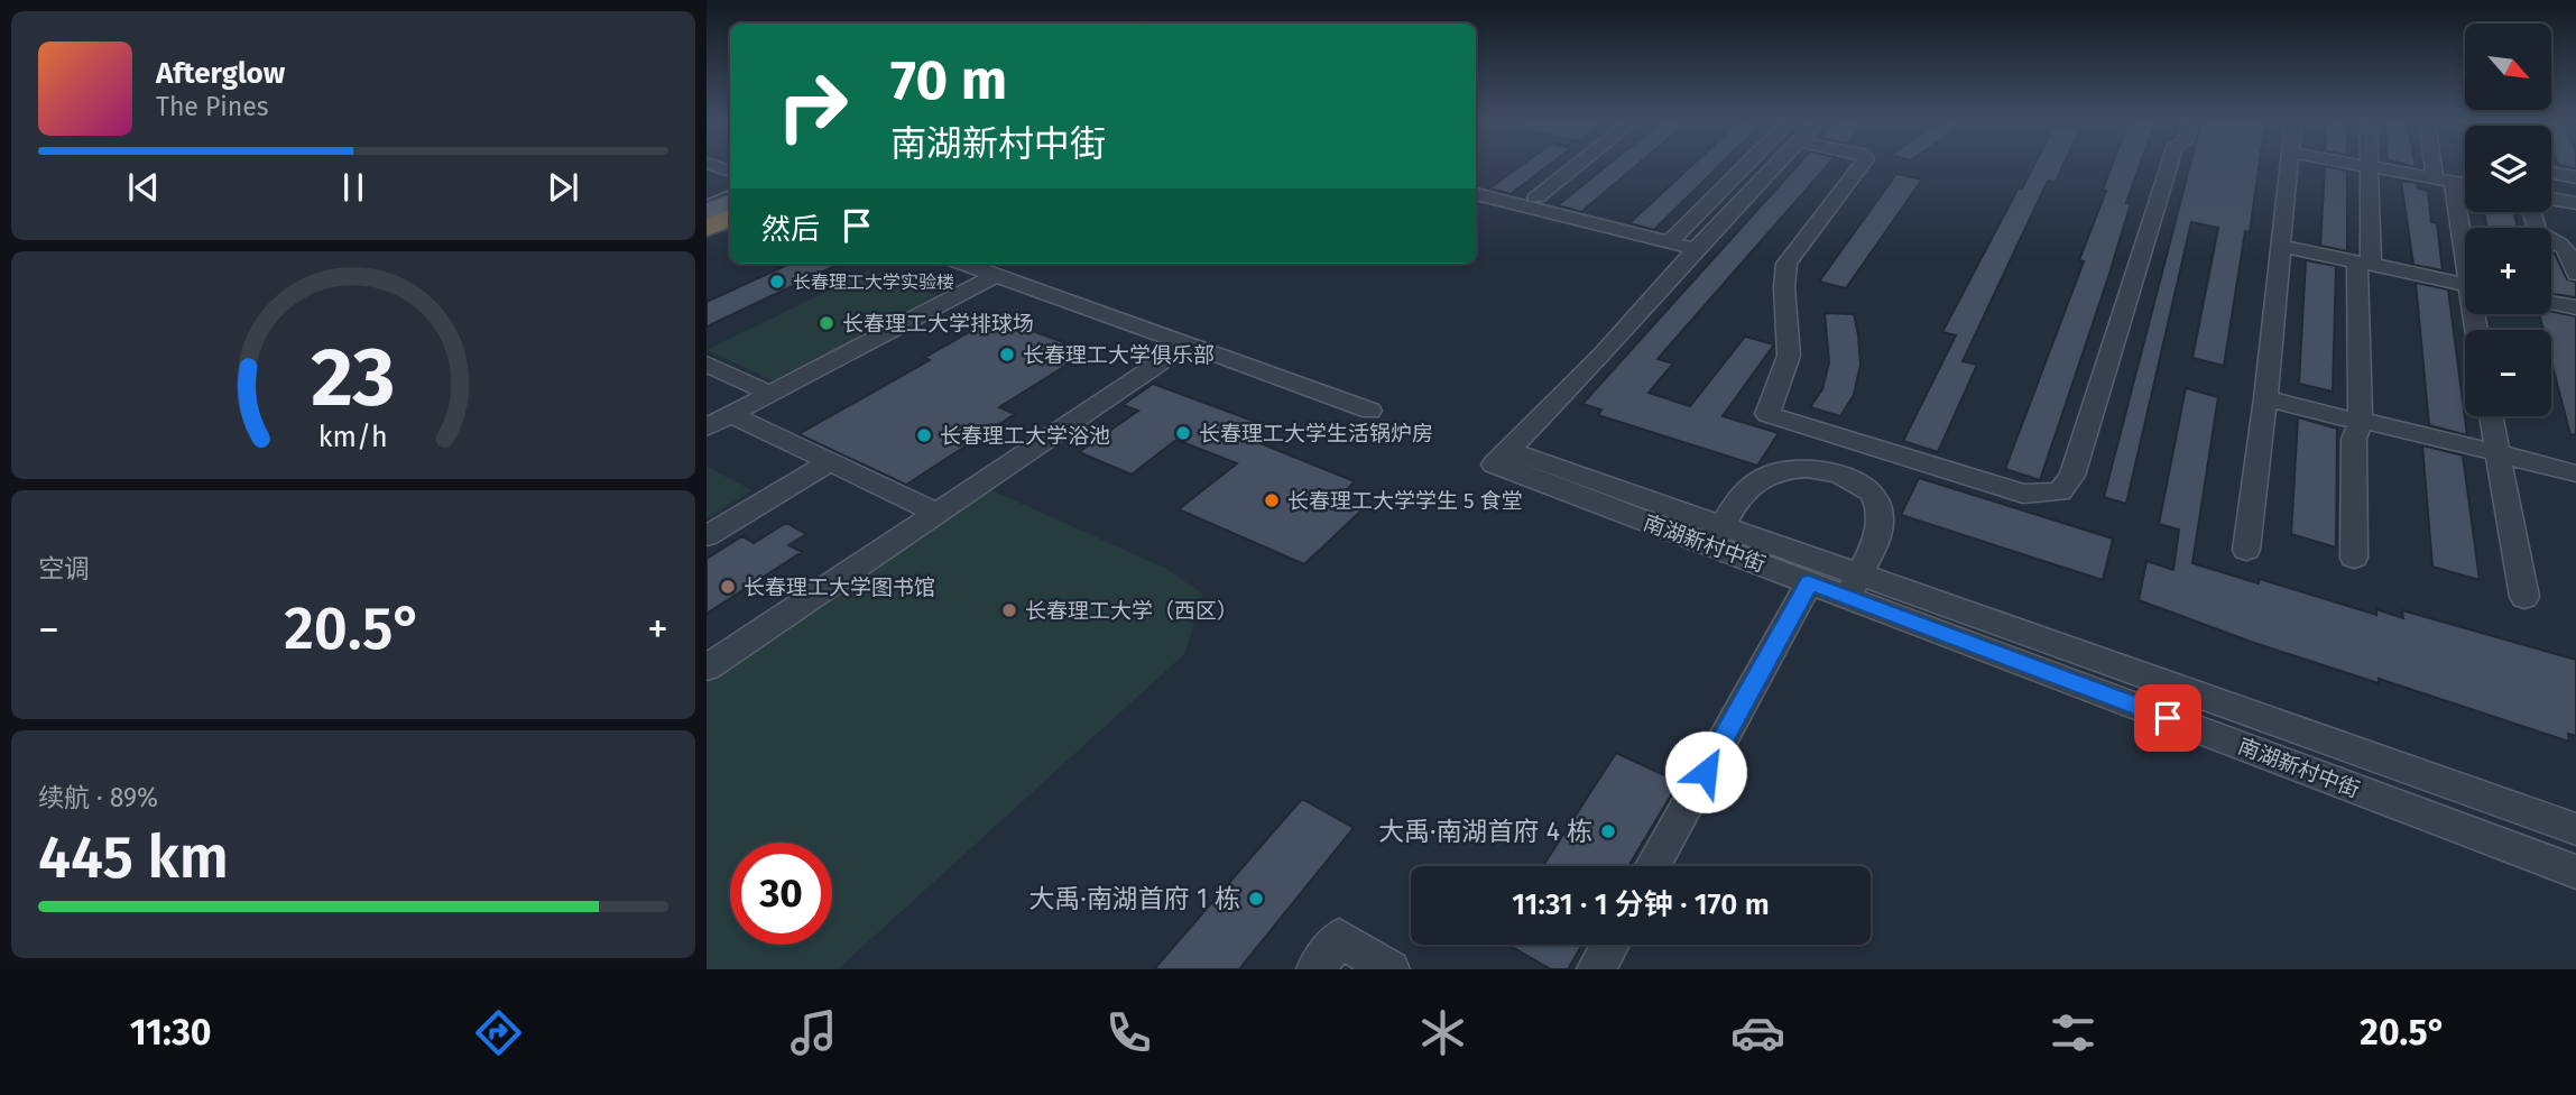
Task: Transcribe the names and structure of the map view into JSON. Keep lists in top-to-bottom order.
{
  "streets": {
    "street": ["南湖新村中街"]
  },
  "places": [
    "长春理工大学实验楼",
    "长春理工大学排球场",
    "长春理工大学俱乐部",
    "长春理工大学生活锅炉房",
    "长春理工大学浴池",
    "长春理工大学学生 5 食堂",
    "长春理工大学图书馆",
    "长春理工大学（西区）",
    "大禹·南湖首府 4 栋",
    "大禹·南湖首府 1 栋"
  ],
  "north": "bottom right",
  "page": {
    "map_buttons": ["+", "−"],
    "turn": ["70 m", "南湖新村中街"],
    "song": ["Afterglow", "The Pines"],
    "then": "然后",
    "tile": [
      "空调",
      ["续航 · 89%", "445 km"]
    ],
    "heat": ["−", "20.5°", "+"],
    "limit": "30",
    "trip": "11:31 · 1 分钟 · 170 m",
    "tabs": ["11:30", "20.5°"],
    "gauge": ["23", "km/h"]
  }
}
